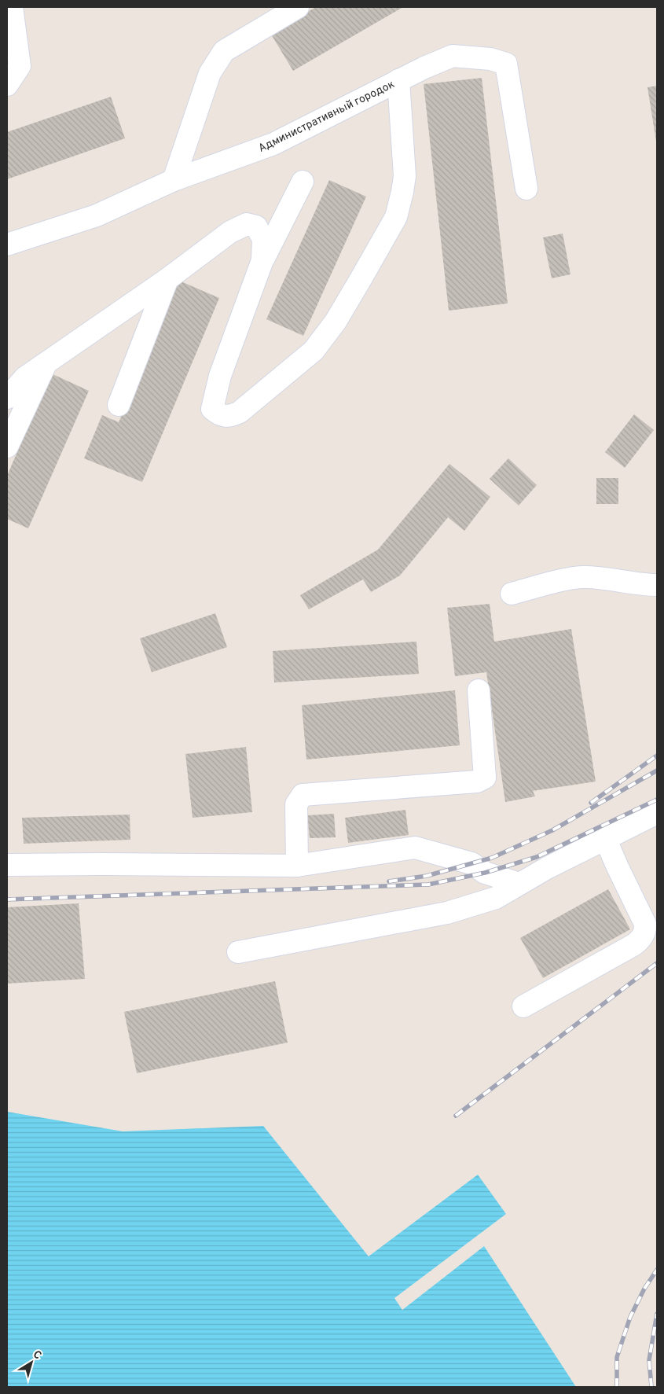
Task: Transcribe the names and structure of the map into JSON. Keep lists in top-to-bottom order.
{
  "streets": {
    "street": ["Административный городок"]
  },
  "north": "top right"
}
